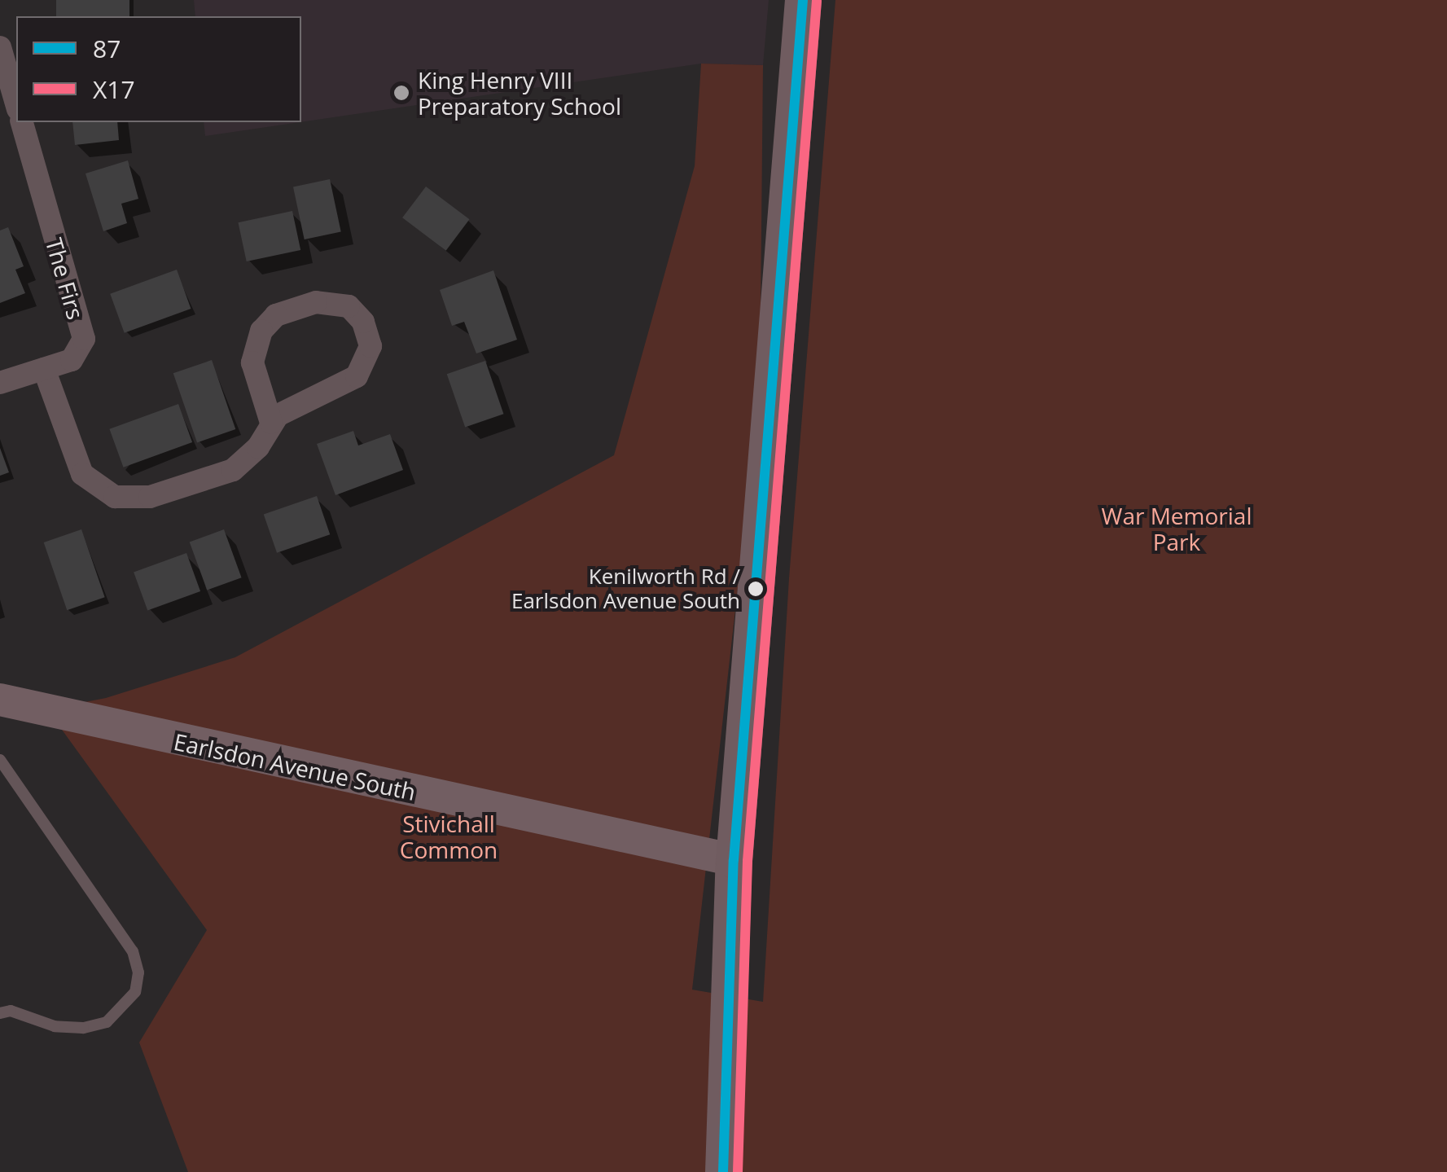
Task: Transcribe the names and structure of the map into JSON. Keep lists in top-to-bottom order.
{
  "streets": {
    "main road": ["Earlsdon Avenue South"],
    "street": ["The Firs"]
  },
  "parks": ["War Memorial Park", "Stivichall Common"],
  "places": ["King Henry VIII Preparatory School", "Kenilworth Rd / Earlsdon Avenue South"],
  "lines": ["transit line 87", "transit line X17"],
  "legend": ["87", "X17"]
}
